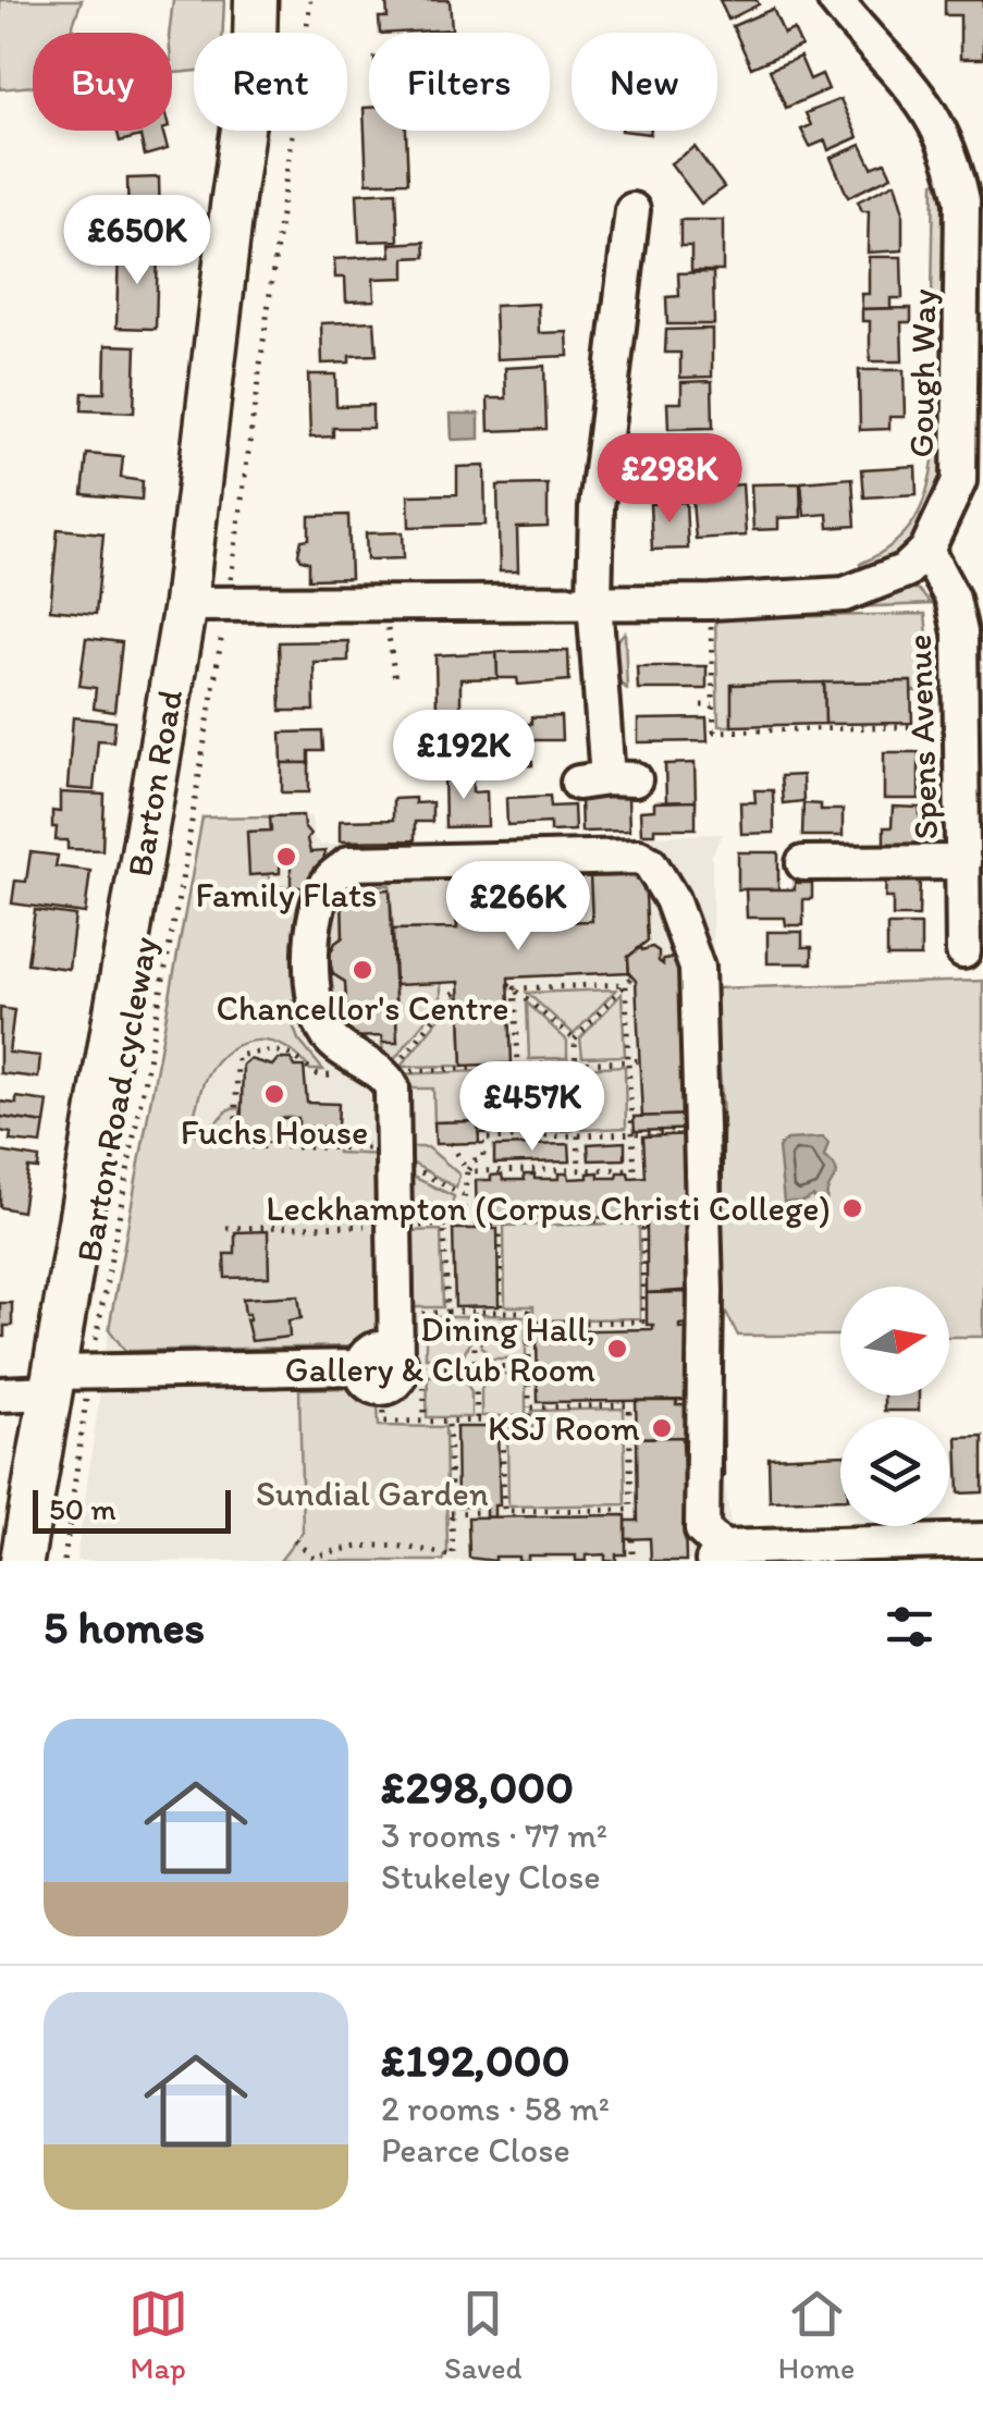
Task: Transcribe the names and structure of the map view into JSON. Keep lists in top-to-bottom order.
{
  "streets": {
    "main road": ["Barton Road"],
    "street": ["Gough Way", "Spens Avenue"],
    "path": ["Barton Road cycleway"]
  },
  "crossings": [
    ["Gough Way", "Spens Avenue"],
    ["Barton Road", "Barton Road cycleway"]
  ],
  "parks": ["Sundial Garden"],
  "places": [
    "Family Flats",
    "Chancellor's Centre",
    "Fuchs House",
    "Leckhampton (Corpus Christi College)",
    "Dining Hall, Gallery & Club Room",
    "KSJ Room"
  ],
  "scale_bar": "50 m",
  "north": "right",
  "page": {
    "chip": [
      "Buy",
      "Rent",
      "Filters",
      "New"
    ],
    "price": [
      "£650K",
      "£298K",
      "£192K",
      "£266K",
      "£457K"
    ],
    "scale": "50 m",
    "heading": "5 homes",
    "list": [
      {
        "name": "£298,000",
        "note": "3 rooms · 77 m² · Stukeley Close"
      },
      {
        "name": "£192,000",
        "note": "2 rooms · 58 m² · Pearce Close"
      }
    ],
    "tabs": ["Map", "Saved", "Home"]
  }
}
